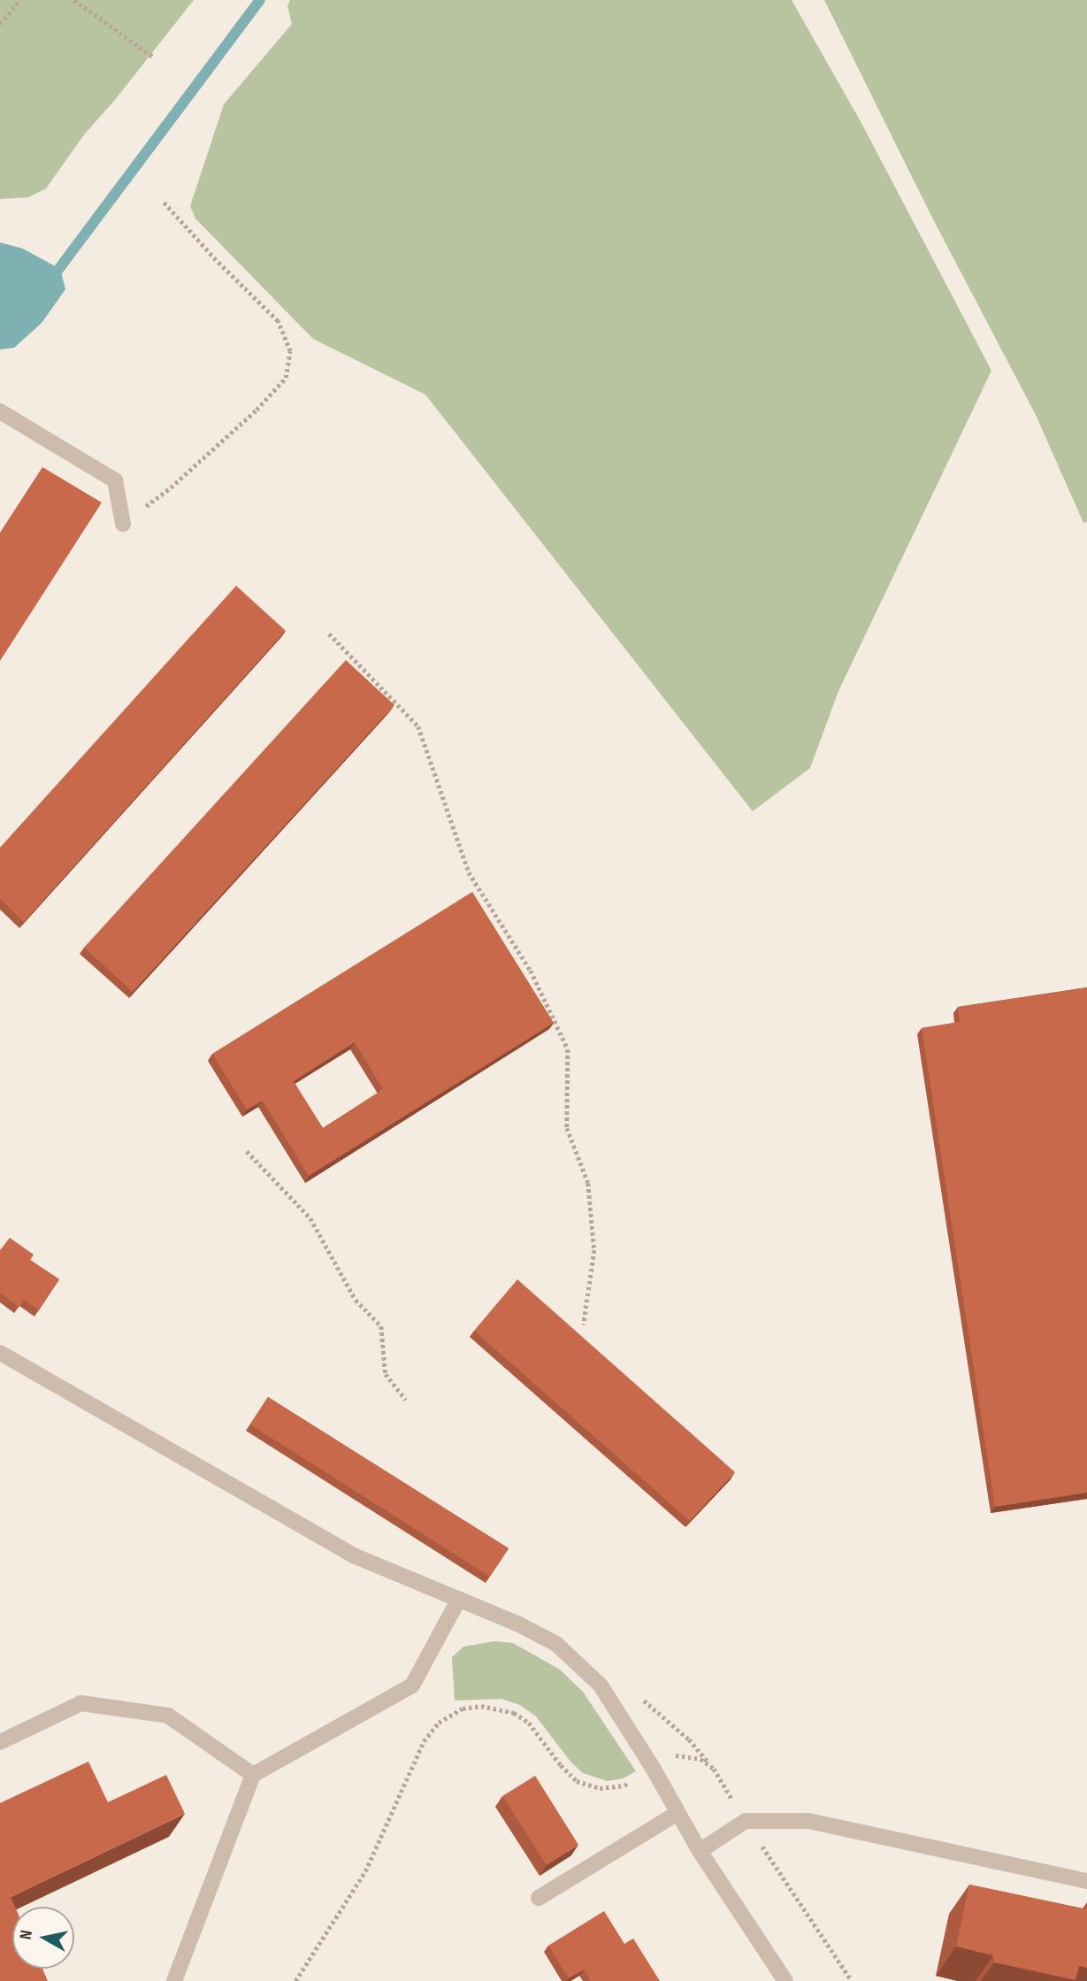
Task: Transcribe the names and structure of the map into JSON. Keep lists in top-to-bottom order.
{
  "north": "left"
}
